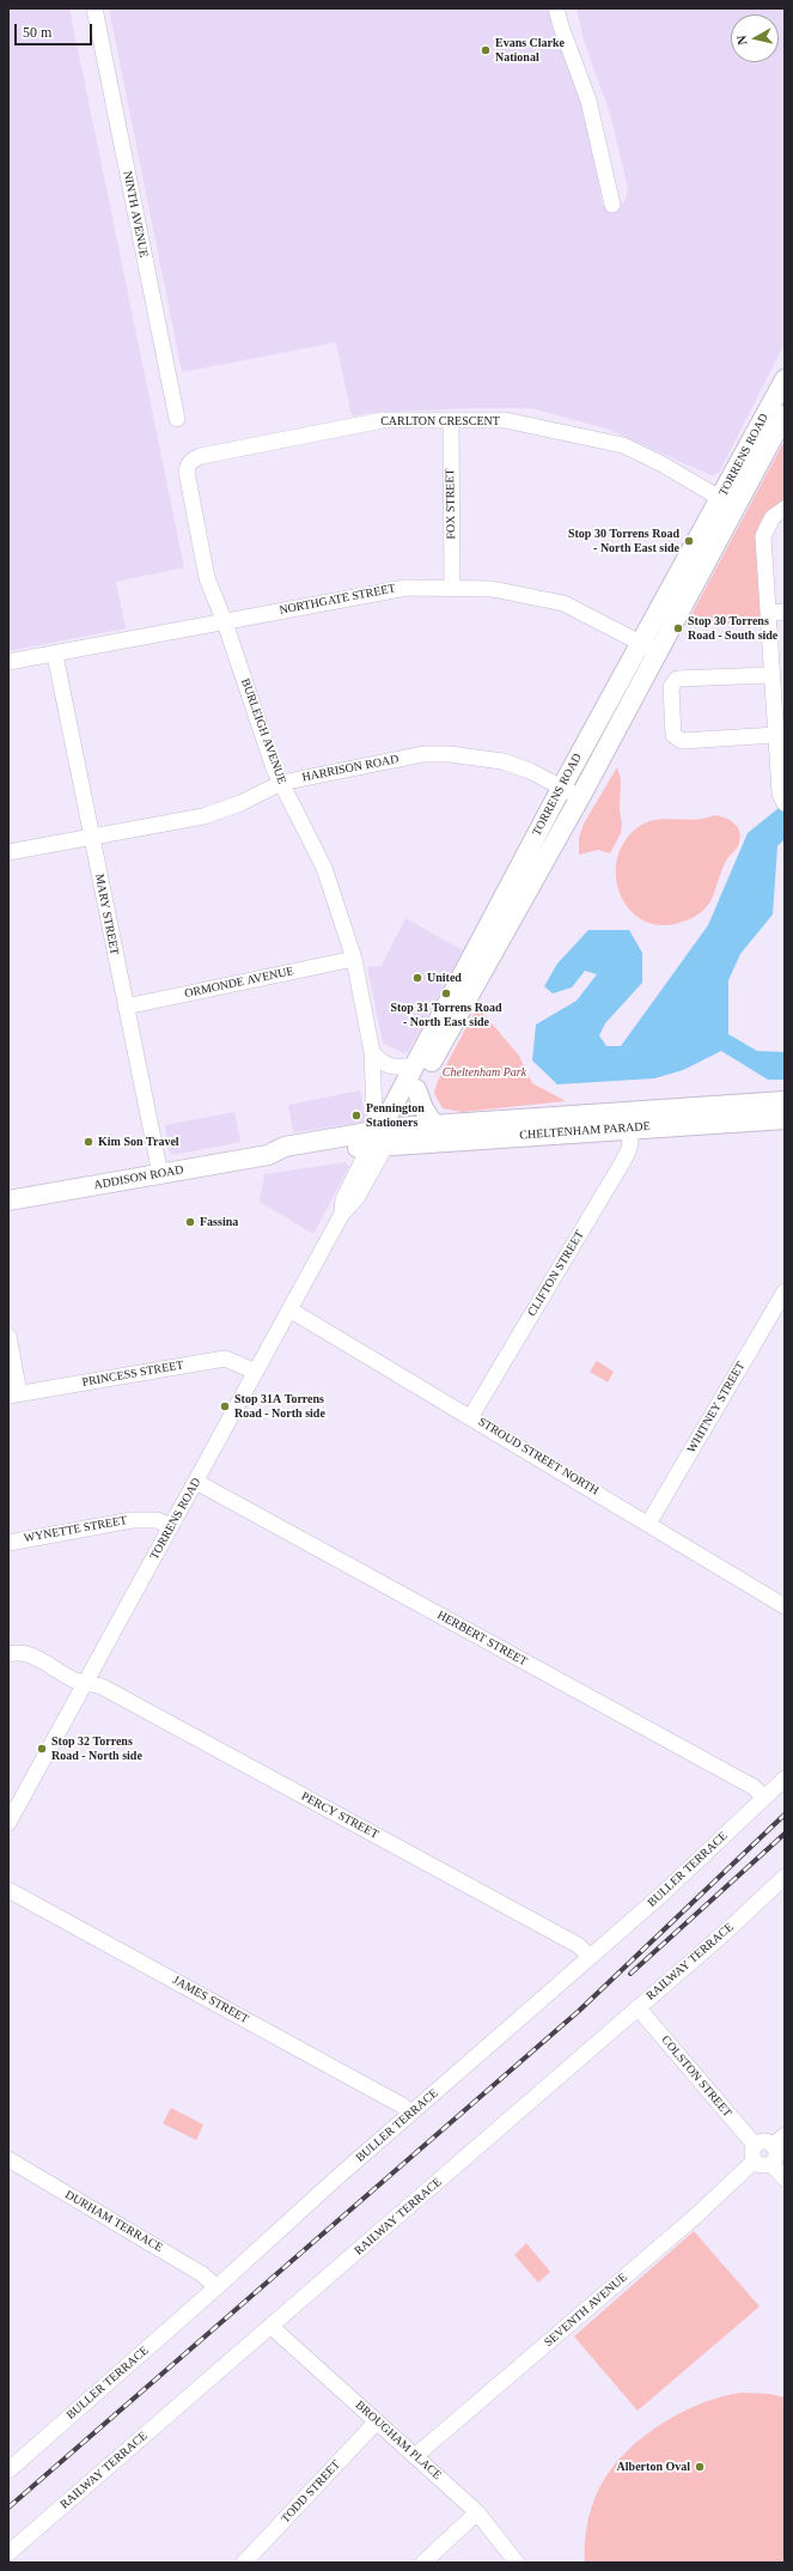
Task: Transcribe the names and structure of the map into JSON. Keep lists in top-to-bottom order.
{
  "streets": {
    "main road": ["TORRENS ROAD", "CHELTENHAM PARADE", "ADDISON ROAD"],
    "street": [
      "NINTH AVENUE",
      "CARLTON CRESCENT",
      "FOX STREET",
      "NORTHGATE STREET",
      "BURLEIGH AVENUE",
      "HARRISON ROAD",
      "MARY STREET",
      "ORMONDE AVENUE",
      "CLIFTON STREET",
      "PRINCESS STREET",
      "WHITNEY STREET",
      "STROUD STREET NORTH",
      "WYNETTE STREET",
      "HERBERT STREET",
      "PERCY STREET",
      "BULLER TERRACE",
      "RAILWAY TERRACE",
      "JAMES STREET",
      "COLSTON STREET",
      "DURHAM TERRACE",
      "SEVENTH AVENUE",
      "BROUGHAM PLACE",
      "TODD STREET"
    ]
  },
  "crossings": [
    ["CARLTON CRESCENT", "TORRENS ROAD"],
    ["CARLTON CRESCENT", "FOX STREET"],
    ["CARLTON CRESCENT", "BURLEIGH AVENUE"],
    ["TORRENS ROAD", "NORTHGATE STREET"],
    ["TORRENS ROAD", "BURLEIGH AVENUE"],
    ["TORRENS ROAD", "HARRISON ROAD"],
    ["TORRENS ROAD", "CHELTENHAM PARADE"],
    ["TORRENS ROAD", "ADDISON ROAD"],
    ["TORRENS ROAD", "PRINCESS STREET"],
    ["TORRENS ROAD", "STROUD STREET NORTH"],
    ["TORRENS ROAD", "WYNETTE STREET"],
    ["TORRENS ROAD", "HERBERT STREET"],
    ["TORRENS ROAD", "PERCY STREET"],
    ["FOX STREET", "NORTHGATE STREET"],
    ["NORTHGATE STREET", "BURLEIGH AVENUE"],
    ["NORTHGATE STREET", "MARY STREET"],
    ["BURLEIGH AVENUE", "HARRISON ROAD"],
    ["BURLEIGH AVENUE", "ORMONDE AVENUE"],
    ["BURLEIGH AVENUE", "CHELTENHAM PARADE"],
    ["BURLEIGH AVENUE", "ADDISON ROAD"],
    ["HARRISON ROAD", "MARY STREET"],
    ["MARY STREET", "ORMONDE AVENUE"],
    ["MARY STREET", "ADDISON ROAD"],
    ["CHELTENHAM PARADE", "ADDISON ROAD"],
    ["CHELTENHAM PARADE", "CLIFTON STREET"],
    ["CLIFTON STREET", "STROUD STREET NORTH"],
    ["WHITNEY STREET", "STROUD STREET NORTH"],
    ["HERBERT STREET", "BULLER TERRACE"],
    ["PERCY STREET", "BULLER TERRACE"],
    ["BULLER TERRACE", "JAMES STREET"],
    ["BULLER TERRACE", "DURHAM TERRACE"],
    ["RAILWAY TERRACE", "COLSTON STREET"],
    ["RAILWAY TERRACE", "BROUGHAM PLACE"],
    ["SEVENTH AVENUE", "BROUGHAM PLACE"],
    ["BROUGHAM PLACE", "TODD STREET"]
  ],
  "parks": ["Cheltenham Park"],
  "places": [
    "Evans Clarke National",
    "Stop 30 Torrens Road - North East side",
    "Stop 30 Torrens Road - South side",
    "United",
    "Stop 31 Torrens Road - North East side",
    "Pennington Stationers",
    "Kim Son Travel",
    "Fassina",
    "Stop 31A Torrens Road - North side",
    "Stop 32 Torrens Road - North side",
    "Alberton Oval"
  ],
  "scale_bar": "50 m",
  "north": "left"
}
